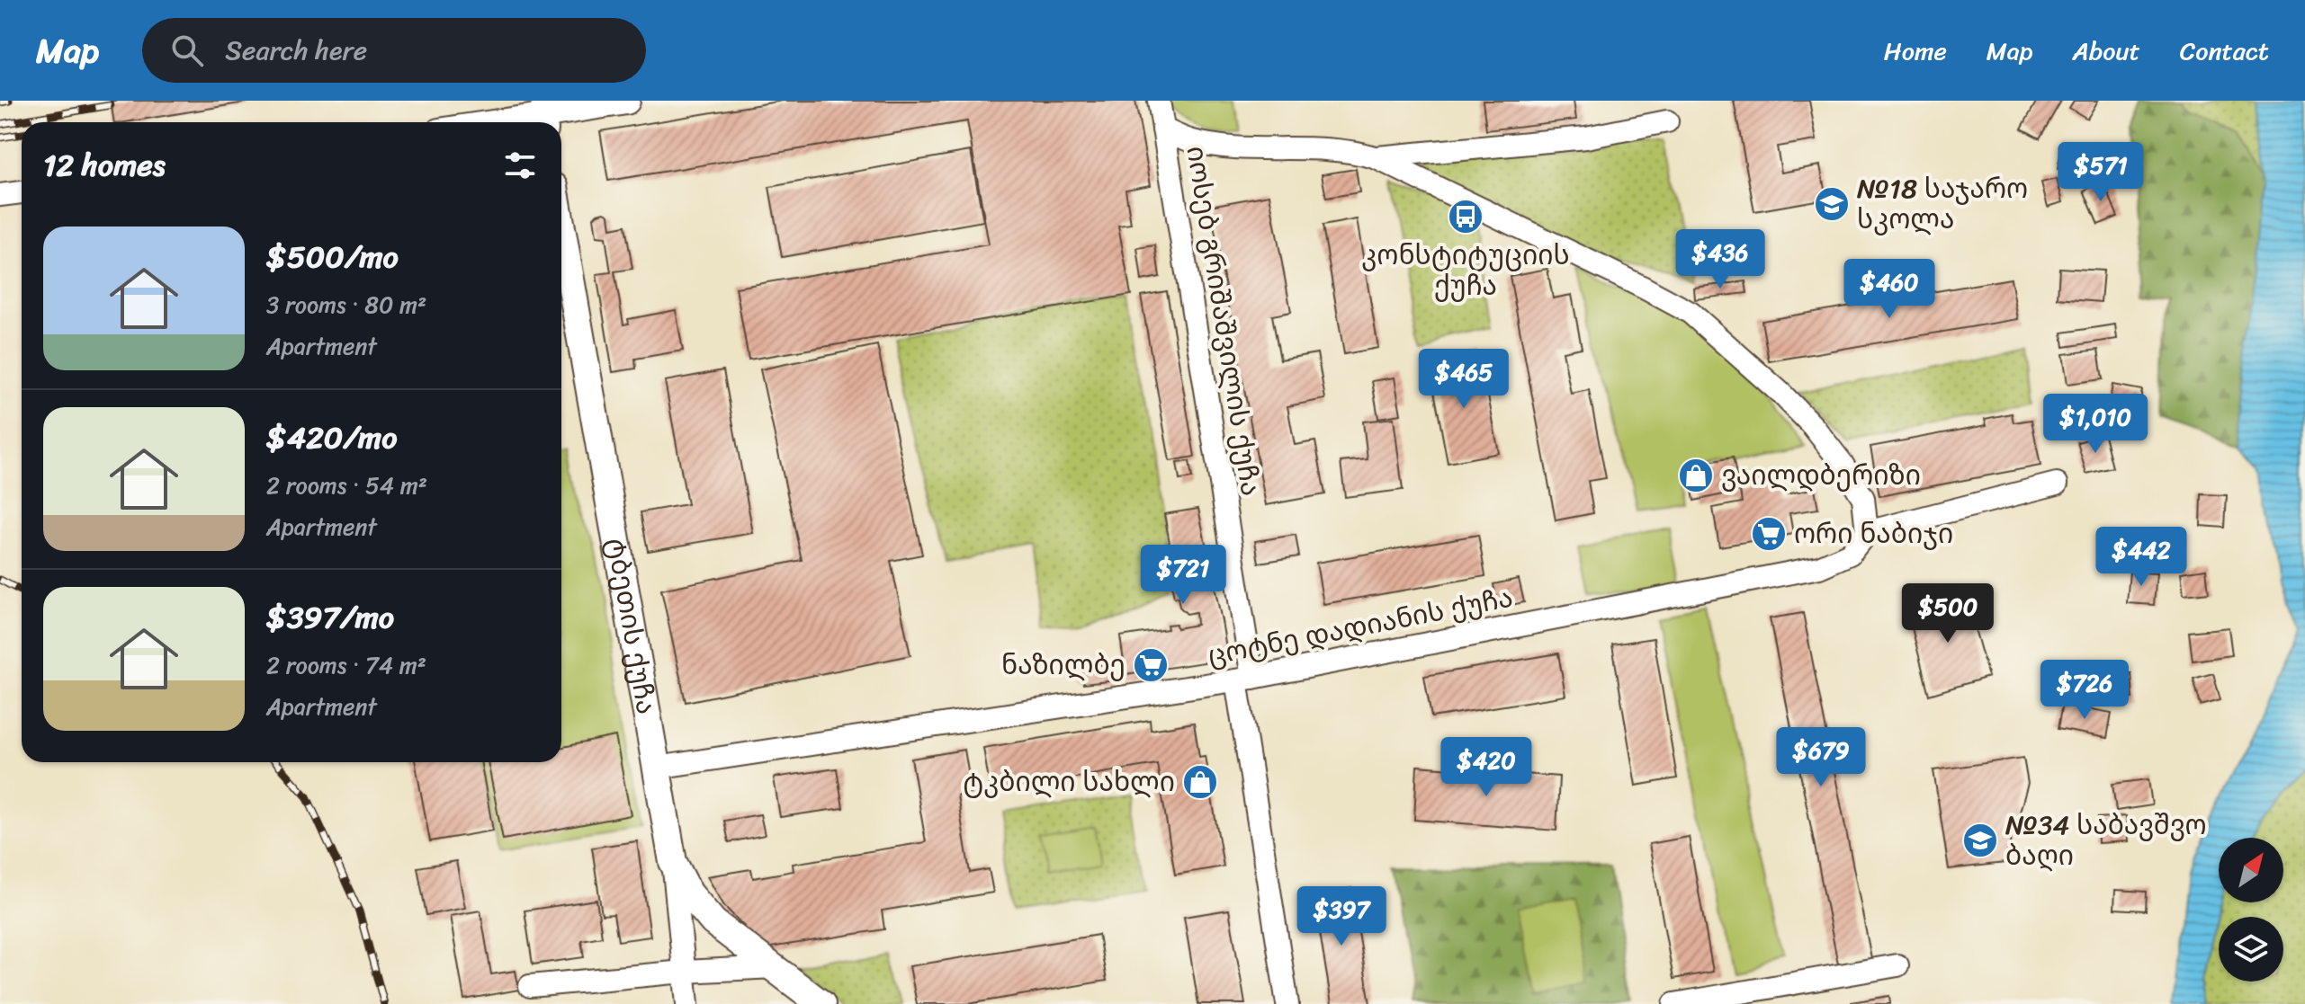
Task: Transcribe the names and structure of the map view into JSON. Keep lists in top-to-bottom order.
{
  "streets": {
    "street": ["იოსებ გრიშაშვილის ქუჩა", "ტბეთის ქუჩა", "ცოტნე დადიანის ქუჩა"]
  },
  "crossings": [
    ["იოსებ გრიშაშვილის ქუჩა", "ცოტნე დადიანის ქუჩა"],
    ["ტბეთის ქუჩა", "ცოტნე დადიანის ქუჩა"]
  ],
  "places": {
    "school or university": ["№18 საჯარო სკოლა", "№34 საბავშვო ბაღი"],
    "bus stop": ["კონსტიტუციის ქუჩა"],
    "shop": ["ვაილდბერიზი", "ტკბილი სახლი"],
    "supermarket": ["ორი ნაბიჯი", "ნაზილბე"]
  },
  "north": "top right",
  "page": {
    "header": "Map",
    "search": "Search here",
    "nav": [
      "Home",
      "Map",
      "About",
      "Contact"
    ],
    "heading": "12 homes",
    "price": [
      "$571",
      "$436",
      "$460",
      "$465",
      "$1,010",
      "$442",
      "$721",
      "$500",
      "$726",
      "$679",
      "$420",
      "$397"
    ],
    "list": [
      {
        "name": "$500/mo",
        "note": "3 rooms · 80 m² · Apartment"
      },
      {
        "name": "$420/mo",
        "note": "2 rooms · 54 m² · Apartment"
      },
      {
        "name": "$397/mo",
        "note": "2 rooms · 74 m² · Apartment"
      }
    ]
  }
}
